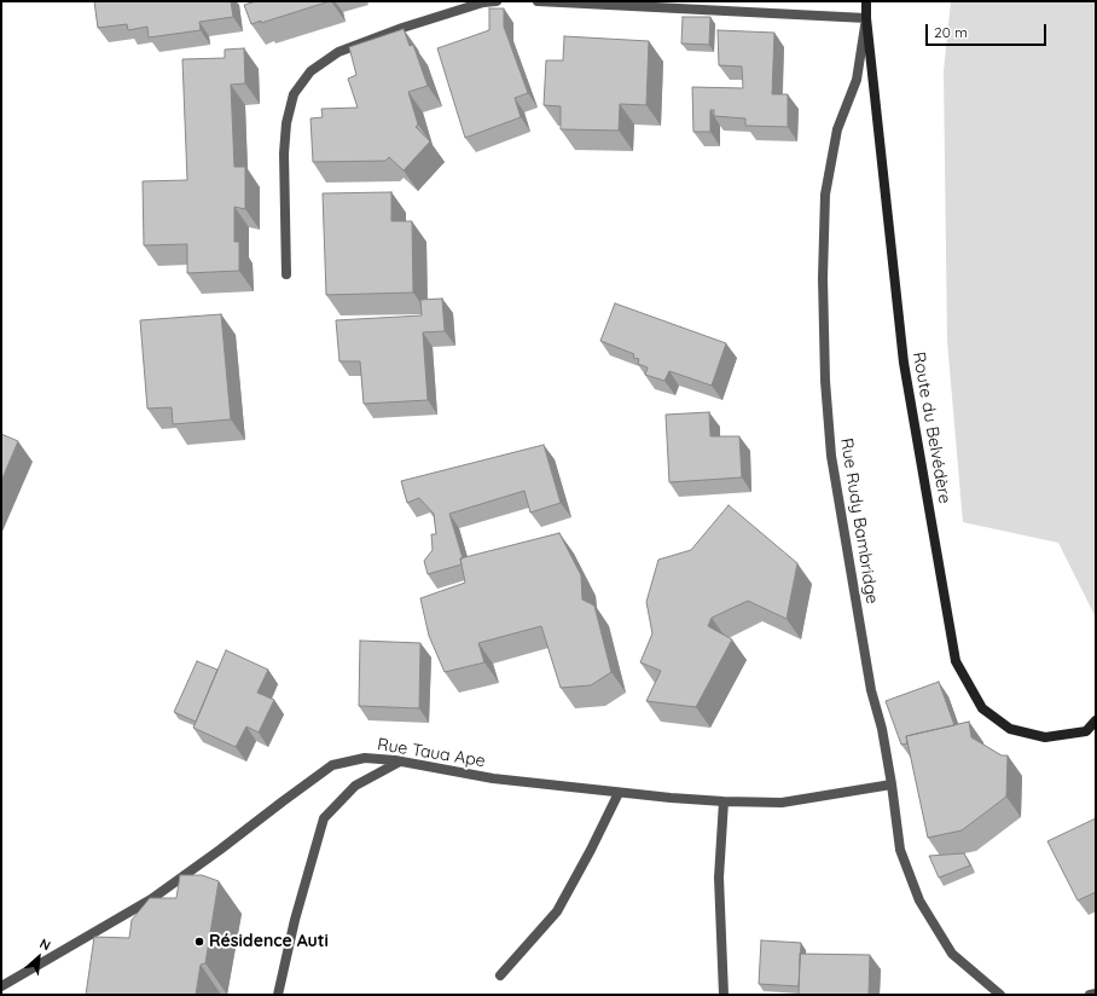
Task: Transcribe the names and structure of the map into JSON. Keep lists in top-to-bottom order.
{
  "streets": {
    "street": ["Route du Belvédère", "Rue Rudy Bambridge", "Rue Taua Ape"]
  },
  "crossings": [
    ["Route du Belvédère", "Rue Rudy Bambridge"],
    ["Rue Rudy Bambridge", "Rue Taua Ape"]
  ],
  "places": ["Résidence Auti"],
  "scale_bar": "20 m",
  "north": "top right"
}
